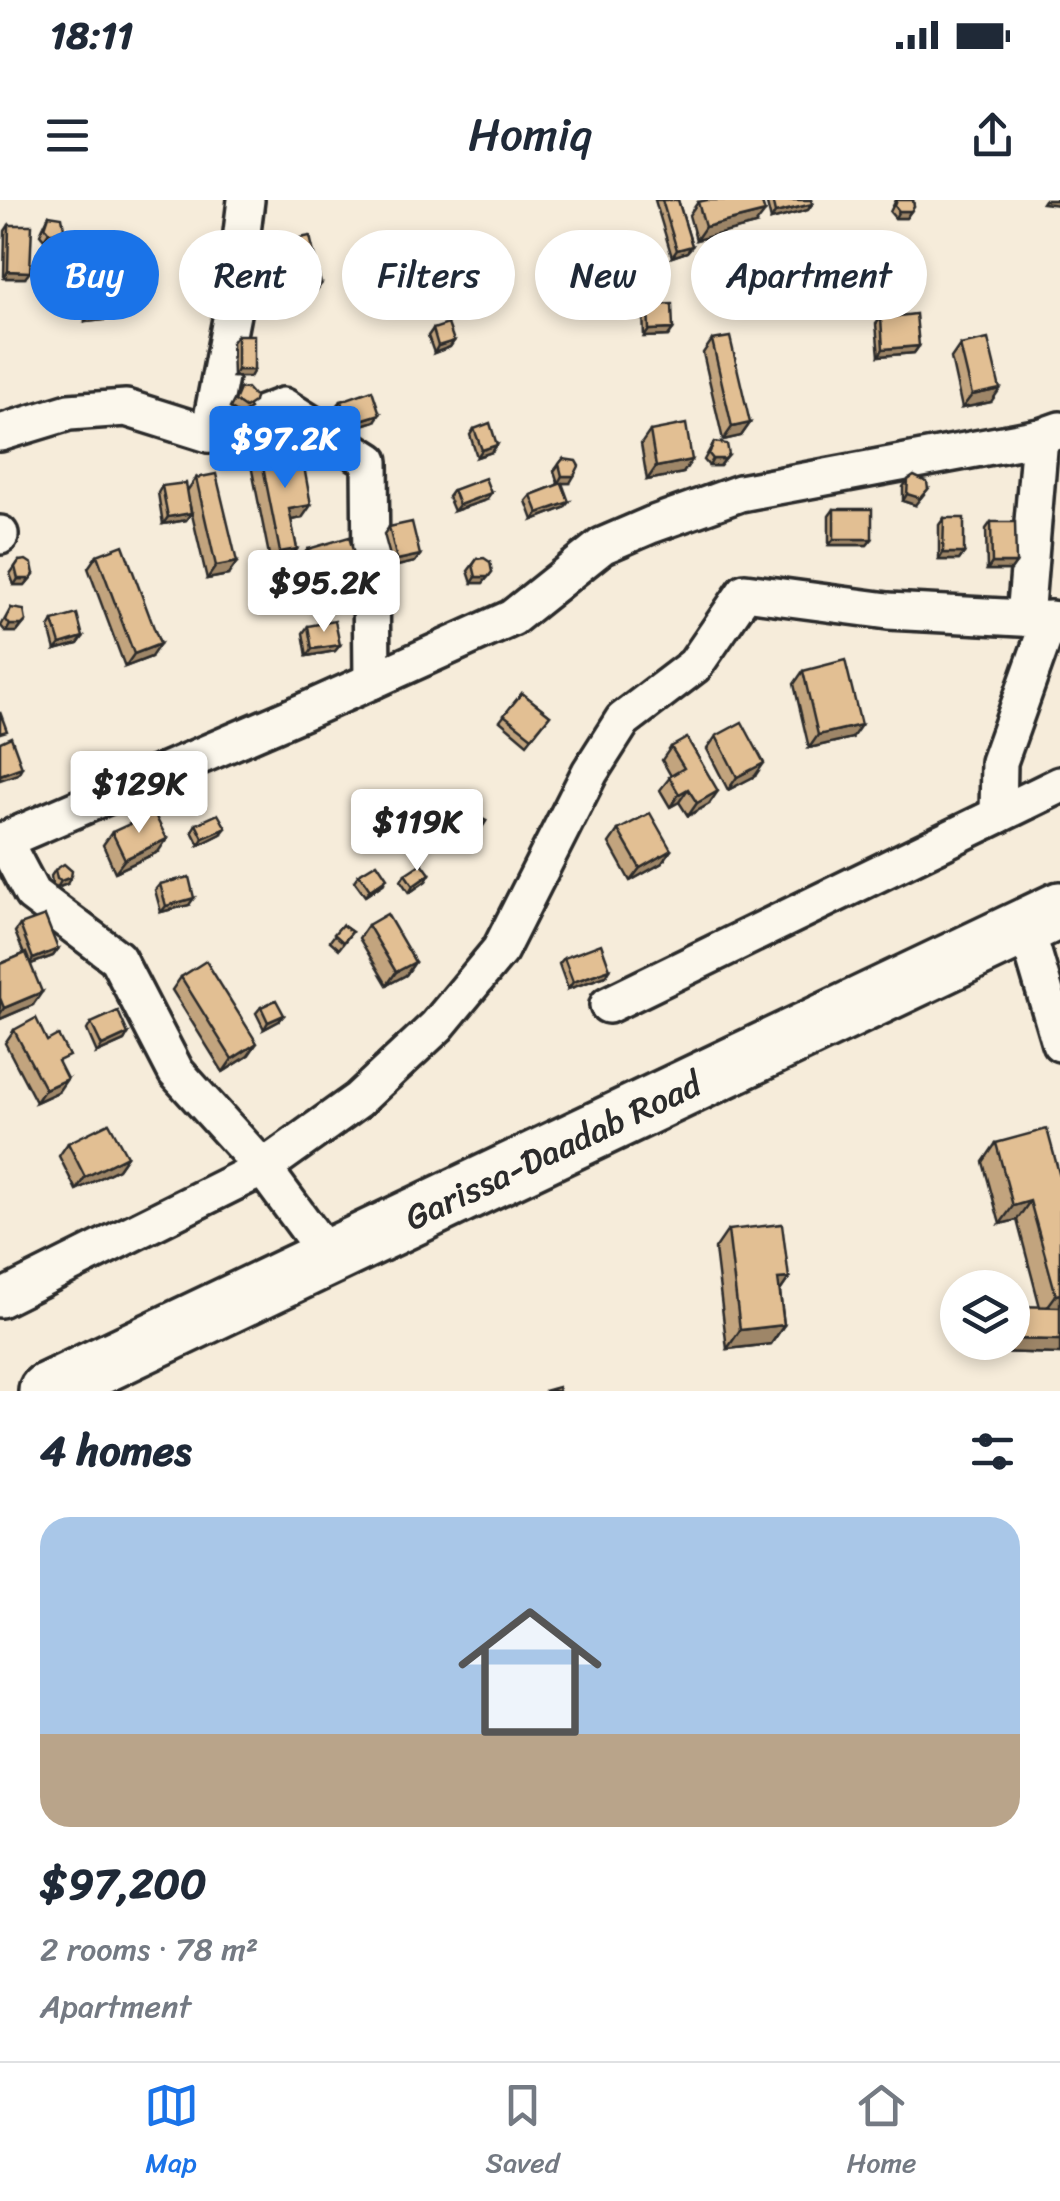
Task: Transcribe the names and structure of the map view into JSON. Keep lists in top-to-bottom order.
{
  "streets": {
    "highway": ["Garissa-Daadab Road"]
  },
  "page": {
    "status": "18:11",
    "header": "Homiq",
    "chip": [
      "Buy",
      "Rent",
      "Filters",
      "New",
      "Apartment"
    ],
    "price": [
      "$97.2K",
      "$95.2K",
      "$129K",
      "$119K"
    ],
    "heading": "4 homes",
    "list": [
      {
        "name": "$97,200",
        "note": "2 rooms · 78 m² · Apartment"
      }
    ],
    "tabs": ["Map", "Saved", "Home"]
  }
}
